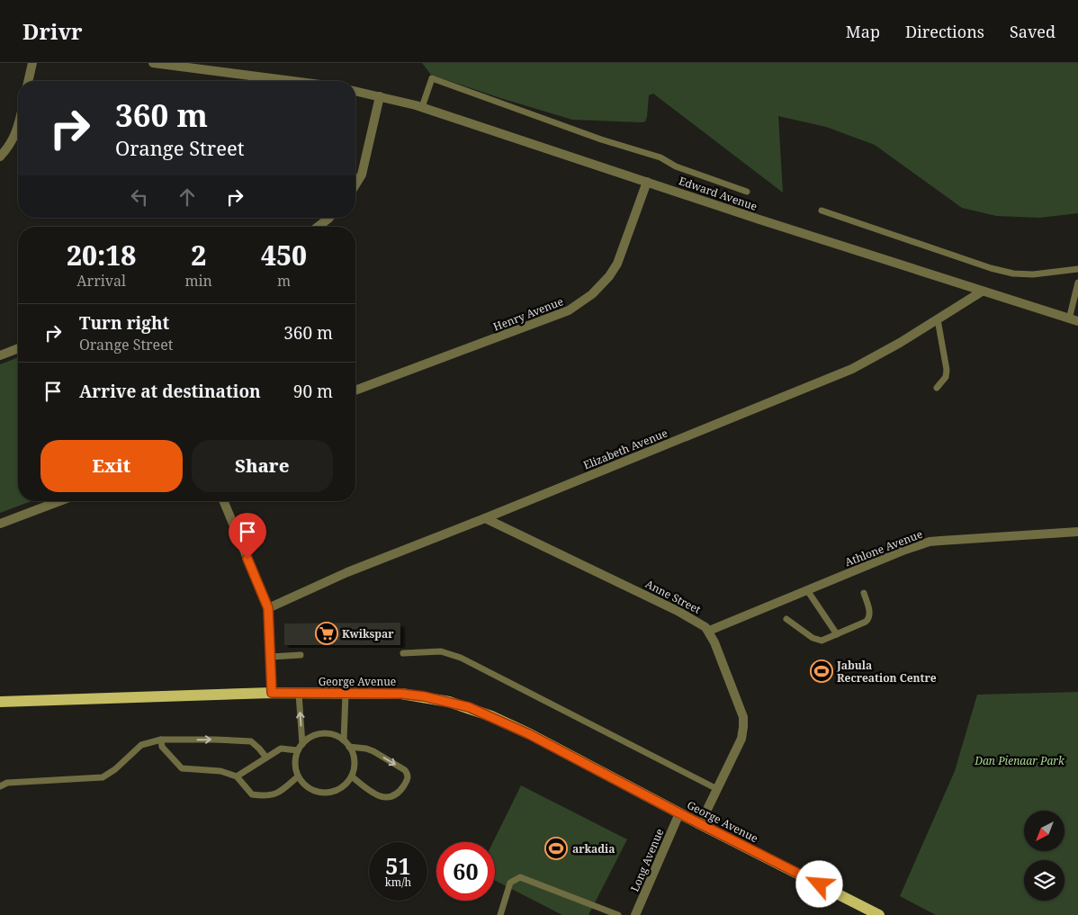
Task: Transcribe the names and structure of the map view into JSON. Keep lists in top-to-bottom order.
{
  "streets": {
    "main road": ["George Avenue"],
    "street": [
      "Edward Avenue",
      "Henry Avenue",
      "Elizabeth Avenue",
      "Athlone Avenue",
      "Anne Street",
      "Long Avenue"
    ]
  },
  "crossings": [
    ["Edward Avenue", "Henry Avenue"],
    ["Edward Avenue", "Elizabeth Avenue"],
    ["Elizabeth Avenue", "Anne Street"],
    ["Athlone Avenue", "Anne Street"],
    ["George Avenue", "Long Avenue"]
  ],
  "parks": ["Dan Pienaar Park"],
  "places": {
    "supermarket": ["Kwikspar"],
    "sports": ["Jabula Recreation Centre", "arkadia"]
  },
  "north": "bottom left",
  "page": {
    "header": "Drivr",
    "nav": ["Map", "Directions", "Saved"],
    "turn": ["360 m", "Orange Street"],
    "eta": [
      "20:18",
      "Arrival",
      "2",
      "min",
      "450",
      "m"
    ],
    "list": [
      {
        "name": "Turn right",
        "note": "Orange Street",
        "value": "360 m"
      },
      {
        "name": "Arrive at destination",
        "value": "90 m"
      }
    ],
    "buttons": ["Exit", "Share"],
    "speed": "51 km/h",
    "limit": "60"
  }
}
